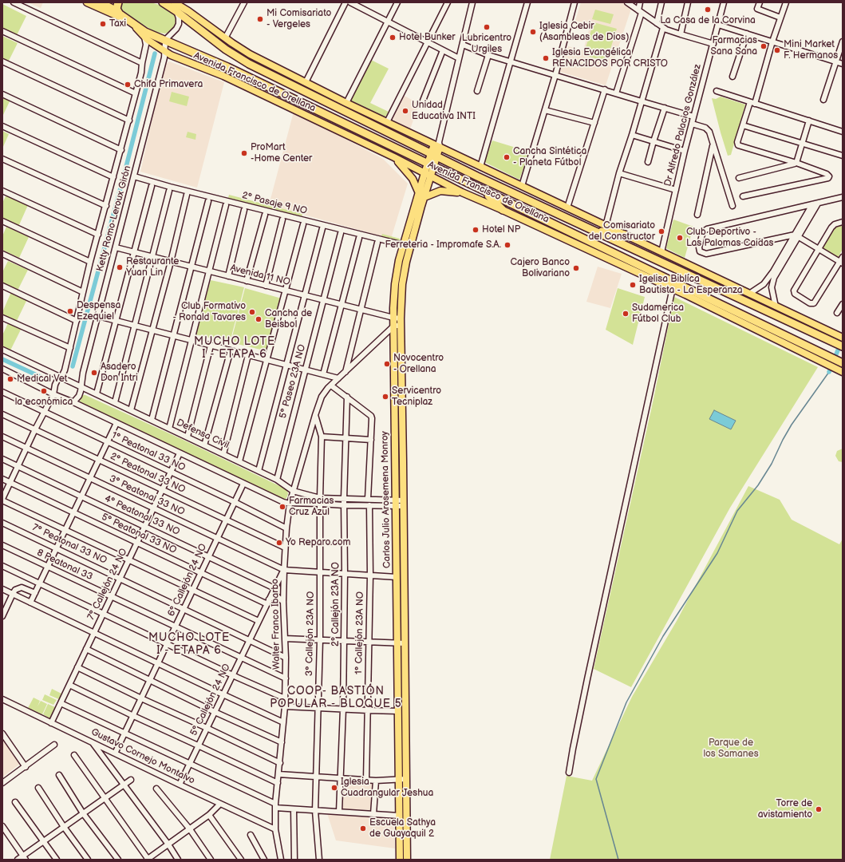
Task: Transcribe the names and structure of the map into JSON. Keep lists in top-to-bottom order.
{
  "streets": {
    "highway": ["Avenida Francisco de Orellana"],
    "main road": ["Carlos Julio Arosemena Monroy"],
    "street": [
      "Dr Alfredo Palacios González",
      "2° Pasaje 9 NO",
      "Ketty Romo-Leroux Girón",
      "Avenida 11 NO",
      "5° Paseo 23A NO",
      "Defensa Civil",
      "1° Peatonal 33 NO",
      "2° Peatonal 33 NO",
      "3° Peatonal 33 NO",
      "4° Peatonal 33 NO",
      "5° Peatonal 33 NO",
      "7° Peatonal 33 NO",
      "8 Peatonal 33",
      "6° Callejón 24 NO",
      "7° Callejón 24 NO",
      "2° Callejón 23A NO",
      "Walter Franco Ibarbo",
      "1° Callejón 23A NO",
      "3° Callejón 23A NO",
      "5° Callejón 24 NO",
      "Gustavo Cornejo Montalvo"
    ]
  },
  "crossings": [
    ["Avenida Francisco de Orellana", "Dr Alfredo Palacios González"],
    ["Avenida Francisco de Orellana", "Ketty Romo-Leroux Girón"],
    ["Avenida Francisco de Orellana", "Carlos Julio Arosemena Monroy"],
    ["2° Pasaje 9 NO", "Ketty Romo-Leroux Girón"],
    ["2° Pasaje 9 NO", "Carlos Julio Arosemena Monroy"],
    ["Ketty Romo-Leroux Girón", "Avenida 11 NO"],
    ["Ketty Romo-Leroux Girón", "Defensa Civil"],
    ["Ketty Romo-Leroux Girón", "1° Peatonal 33 NO"],
    ["Ketty Romo-Leroux Girón", "2° Peatonal 33 NO"],
    ["Ketty Romo-Leroux Girón", "3° Peatonal 33 NO"],
    ["Ketty Romo-Leroux Girón", "4° Peatonal 33 NO"],
    ["Ketty Romo-Leroux Girón", "5° Peatonal 33 NO"],
    ["Avenida 11 NO", "5° Paseo 23A NO"],
    ["Avenida 11 NO", "Carlos Julio Arosemena Monroy"],
    ["5° Paseo 23A NO", "Defensa Civil"],
    ["Defensa Civil", "Carlos Julio Arosemena Monroy"],
    ["Defensa Civil", "6° Callejón 24 NO"],
    ["Defensa Civil", "7° Callejón 24 NO"],
    ["Defensa Civil", "2° Callejón 23A NO"],
    ["Defensa Civil", "Walter Franco Ibarbo"],
    ["Defensa Civil", "1° Callejón 23A NO"],
    ["Defensa Civil", "3° Callejón 23A NO"],
    ["1° Peatonal 33 NO", "6° Callejón 24 NO"],
    ["1° Peatonal 33 NO", "7° Callejón 24 NO"],
    ["1° Peatonal 33 NO", "Walter Franco Ibarbo"],
    ["2° Peatonal 33 NO", "6° Callejón 24 NO"],
    ["2° Peatonal 33 NO", "7° Callejón 24 NO"],
    ["2° Peatonal 33 NO", "Walter Franco Ibarbo"],
    ["3° Peatonal 33 NO", "6° Callejón 24 NO"],
    ["3° Peatonal 33 NO", "7° Callejón 24 NO"],
    ["3° Peatonal 33 NO", "Walter Franco Ibarbo"],
    ["3° Peatonal 33 NO", "5° Callejón 24 NO"],
    ["Carlos Julio Arosemena Monroy", "Walter Franco Ibarbo"],
    ["4° Peatonal 33 NO", "6° Callejón 24 NO"],
    ["4° Peatonal 33 NO", "7° Callejón 24 NO"],
    ["4° Peatonal 33 NO", "5° Callejón 24 NO"],
    ["5° Peatonal 33 NO", "6° Callejón 24 NO"],
    ["5° Peatonal 33 NO", "7° Callejón 24 NO"],
    ["5° Peatonal 33 NO", "Walter Franco Ibarbo"],
    ["5° Peatonal 33 NO", "5° Callejón 24 NO"],
    ["7° Peatonal 33 NO", "6° Callejón 24 NO"],
    ["7° Peatonal 33 NO", "7° Callejón 24 NO"],
    ["7° Peatonal 33 NO", "Walter Franco Ibarbo"],
    ["7° Peatonal 33 NO", "5° Callejón 24 NO"],
    ["8 Peatonal 33", "6° Callejón 24 NO"],
    ["8 Peatonal 33", "7° Callejón 24 NO"],
    ["8 Peatonal 33", "Walter Franco Ibarbo"],
    ["8 Peatonal 33", "5° Callejón 24 NO"],
    ["6° Callejón 24 NO", "Gustavo Cornejo Montalvo"],
    ["7° Callejón 24 NO", "Gustavo Cornejo Montalvo"],
    ["Walter Franco Ibarbo", "5° Callejón 24 NO"],
    ["Walter Franco Ibarbo", "Gustavo Cornejo Montalvo"],
    ["5° Callejón 24 NO", "Gustavo Cornejo Montalvo"]
  ],
  "districts": ["MUCHO LOTE I - ETAPA 6", "MUCHO LOTE I - ETAPA 6", "COOP- BASTIÓN POPULAR - BLOQUE 5"],
  "parks": ["Parque de los Samanes"],
  "places": [
    "La Casa de la Corvina",
    "Mi Comisariato - Vergeles",
    "Taxi",
    "Lubricentro Urgiles",
    "Iglesia Cebir (Asambleas de Dios)",
    "Hotel Bunker",
    "Farmacias Sana Sana",
    "Mini Market F. Hermanos",
    "Iglesia Evangélica RENACIDOS POR CRISTO",
    "Chifa Primavera",
    "Unidad Educativa INTI",
    "ProMart -Home Center",
    "Cancha Sintética - Planeta Fútbol",
    "Hotel NP",
    "Comisariato del Constructor",
    "Club Deportivo - Las Palomas Caidas",
    "Ferreteria - Impromafe S.A.",
    "Restaurante Yuan Lin",
    "Cajero Banco Bolivariano",
    "Igelisa Biblíca Bautista - La Esperanza",
    "Despensa Ezequiel",
    "Club Formativo - Ronald Tavares",
    "Sudamerica Fútbol Club",
    "Cancha de Beisbol",
    "Novocentro - Orellana",
    "Asadero Don Intri",
    "Medical Vet",
    "la económica",
    "Servicentro Tecniplaz",
    "Farmacias Cruz Azul",
    "Yo Reparo.com",
    "Iglesia Cuadrangular Jeshua",
    "Torre de avistamiento",
    "Escuela Sathya de Guayaquil 2"
  ]
}
